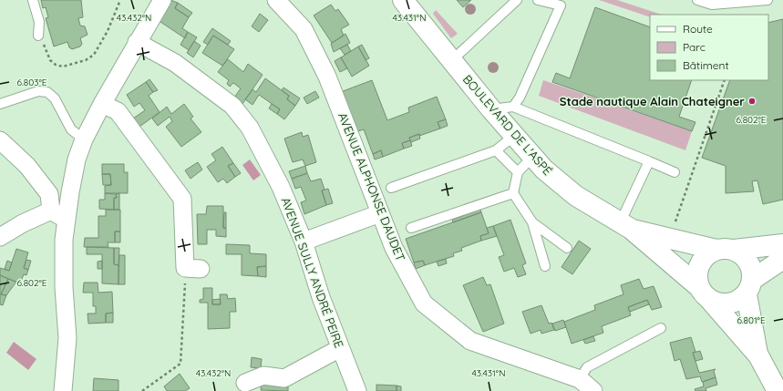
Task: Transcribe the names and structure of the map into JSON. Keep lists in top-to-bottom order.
{
  "streets": {
    "street": ["BOULEVARD DE L'ASPÉ", "AVENUE ALPHONSE DAUDET", "AVENUE SULLY ANDRÉ PEIRE"]
  },
  "places": ["Stade nautique Alain Chateigner"],
  "legend": ["Route", "Parc", "Bâtiment"],
  "coordinates": [
    "43.432°N",
    "43.431°N",
    "6.803°E",
    "6.802°E",
    "6.801°E"
  ]
}
